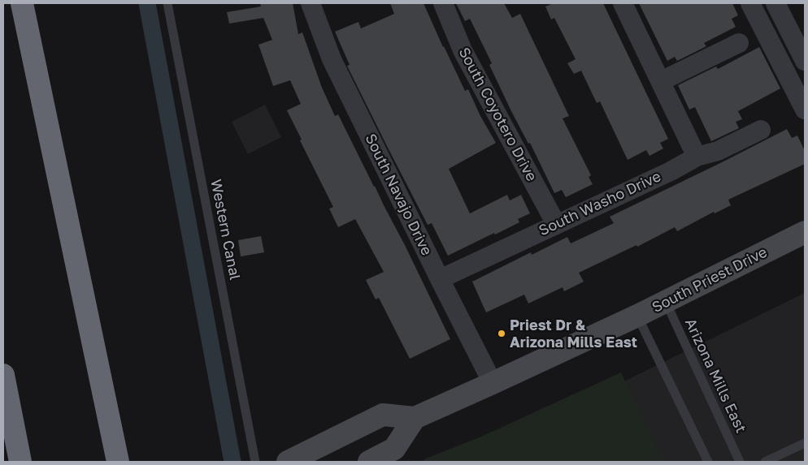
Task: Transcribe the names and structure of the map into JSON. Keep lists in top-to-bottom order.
{
  "streets": {
    "main road": ["South Priest Drive"],
    "street": ["South Coyotero Drive", "South Navajo Drive", "South Washo Drive"],
    "lane": ["Western Canal", "Arizona Mills East"]
  },
  "crossings": [
    ["South Coyotero Drive", "South Washo Drive"],
    ["South Navajo Drive", "South Washo Drive"],
    ["South Navajo Drive", "South Priest Drive"],
    ["South Priest Drive", "Arizona Mills East"]
  ],
  "places": ["Priest Dr & Arizona Mills East"]
}
